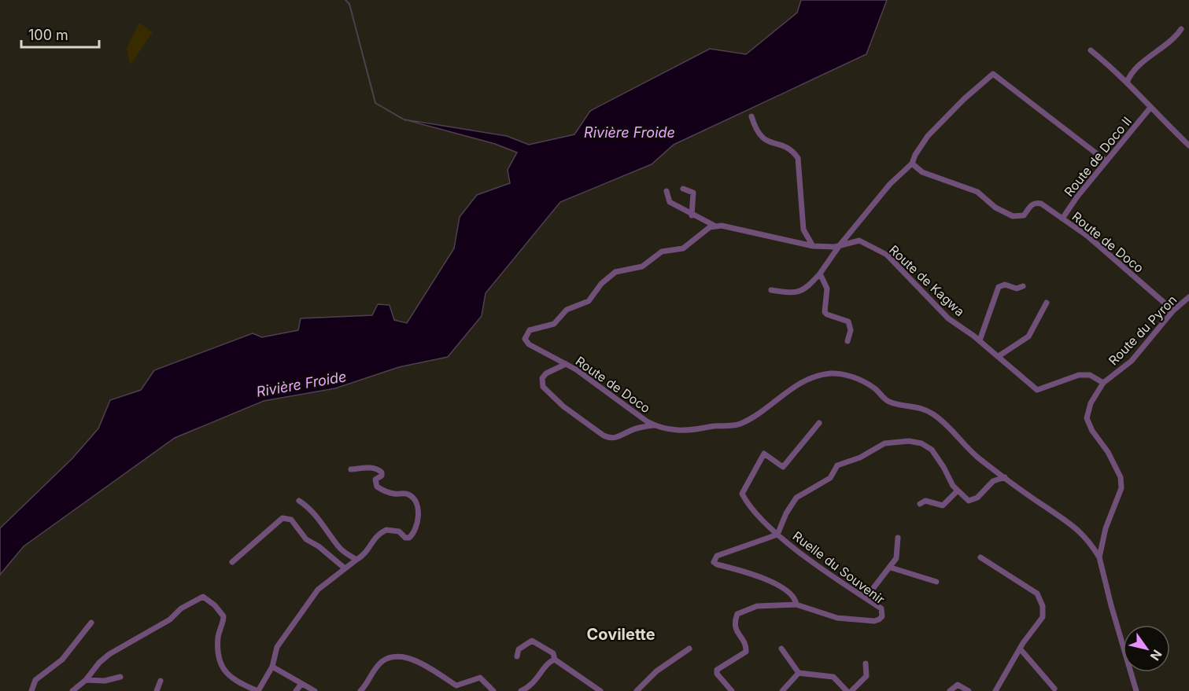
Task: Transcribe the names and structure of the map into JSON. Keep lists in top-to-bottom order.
{
  "streets": {
    "street": [
      "Route de Doco II",
      "Route de Doco",
      "Route de Kagwa",
      "Route du Pyron",
      "Ruelle du Souvenir"
    ]
  },
  "crossings": [
    ["Route de Doco II", "Route de Doco"],
    ["Route de Doco", "Route du Pyron"],
    ["Route de Kagwa", "Route du Pyron"]
  ],
  "districts": ["Covilette"],
  "water": ["Rivière Froide"],
  "scale_bar": "100 m",
  "north": "bottom right"
}
